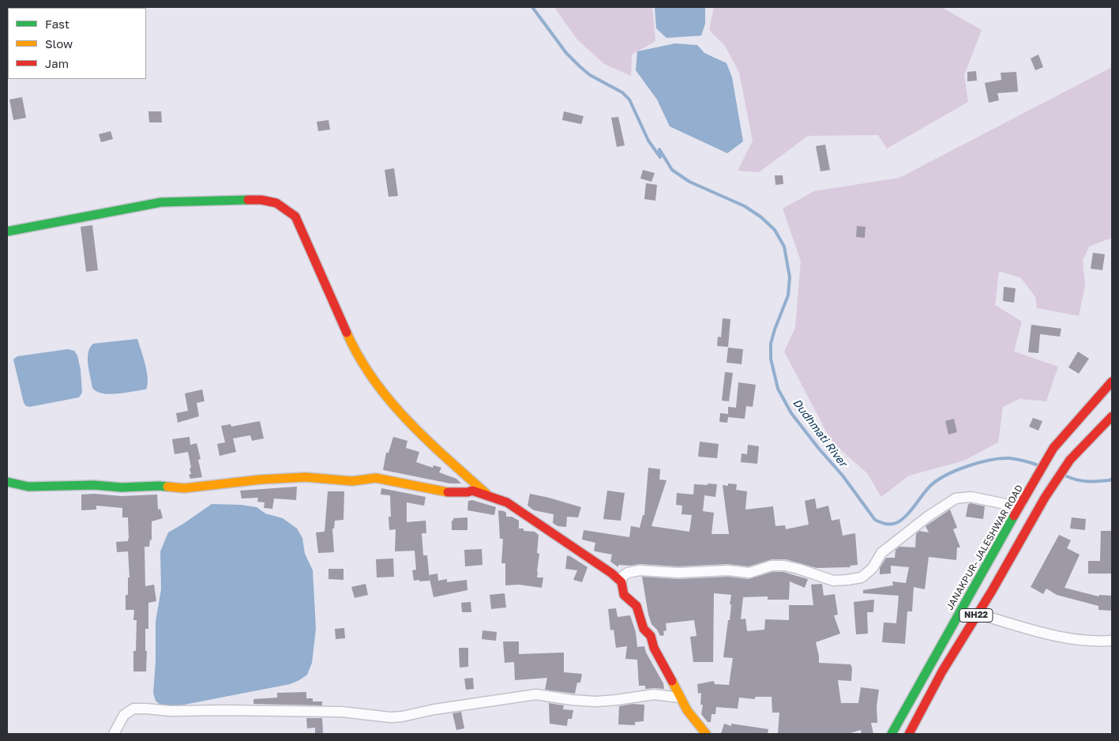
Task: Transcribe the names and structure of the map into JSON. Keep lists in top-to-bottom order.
{
  "streets": {
    "main road": ["JANAKPUR- JALESHWAR ROAD", "NH22"]
  },
  "water": ["Dudhmati River"],
  "legend": ["Fast", "Slow", "Jam"]
}
